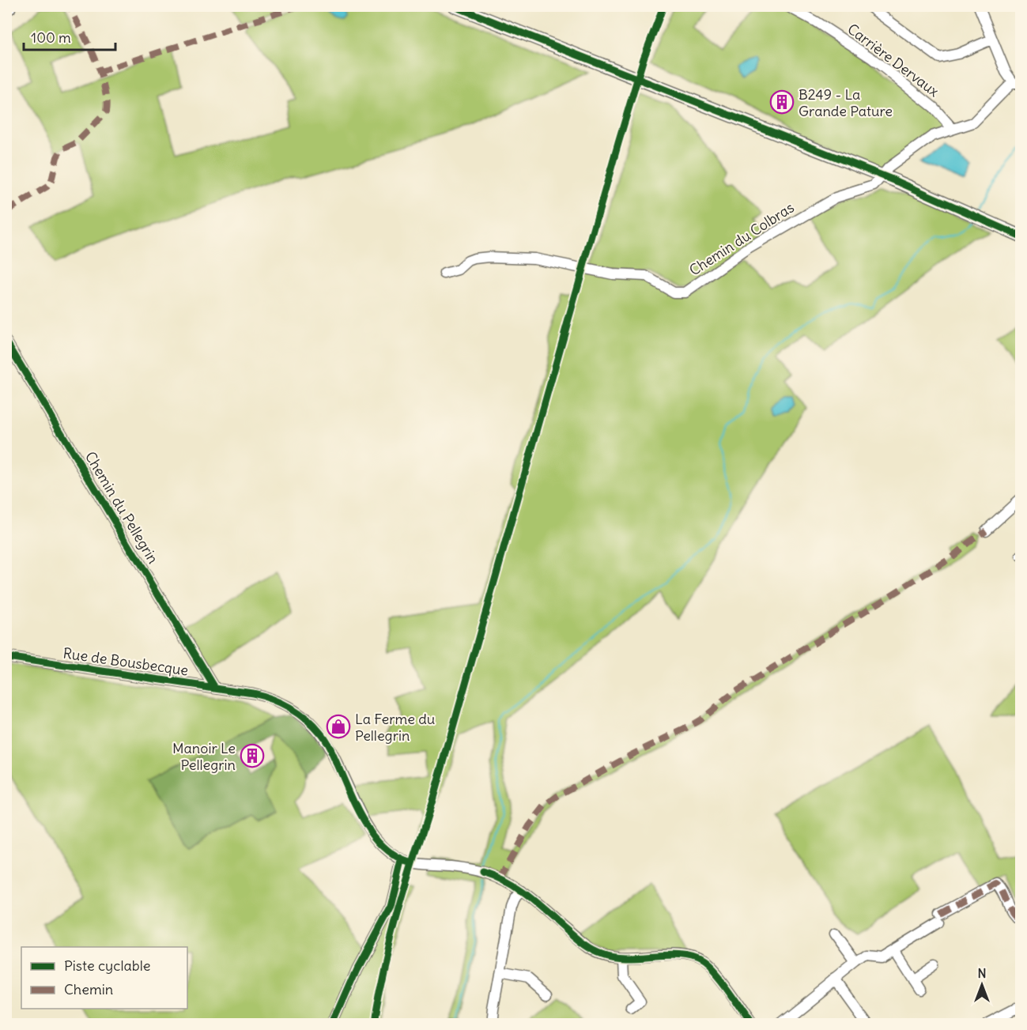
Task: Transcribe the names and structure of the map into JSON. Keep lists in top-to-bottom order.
{
  "streets": {
    "street": [
      "Carrière Dervaux",
      "Chemin du Colbras",
      "Chemin du Pellegrin",
      "Rue de Bousbecque"
    ]
  },
  "crossings": [
    ["Carrière Dervaux", "Chemin du Colbras"],
    ["Chemin du Pellegrin", "Rue de Bousbecque"]
  ],
  "places": {
    "building": ["B249 - La Grande Pature", "Manoir Le Pellegrin"],
    "shop": ["La Ferme du Pellegrin"]
  },
  "legend": ["Piste cyclable", "Chemin"],
  "scale_bar": "100 m",
  "north": "top"
}
